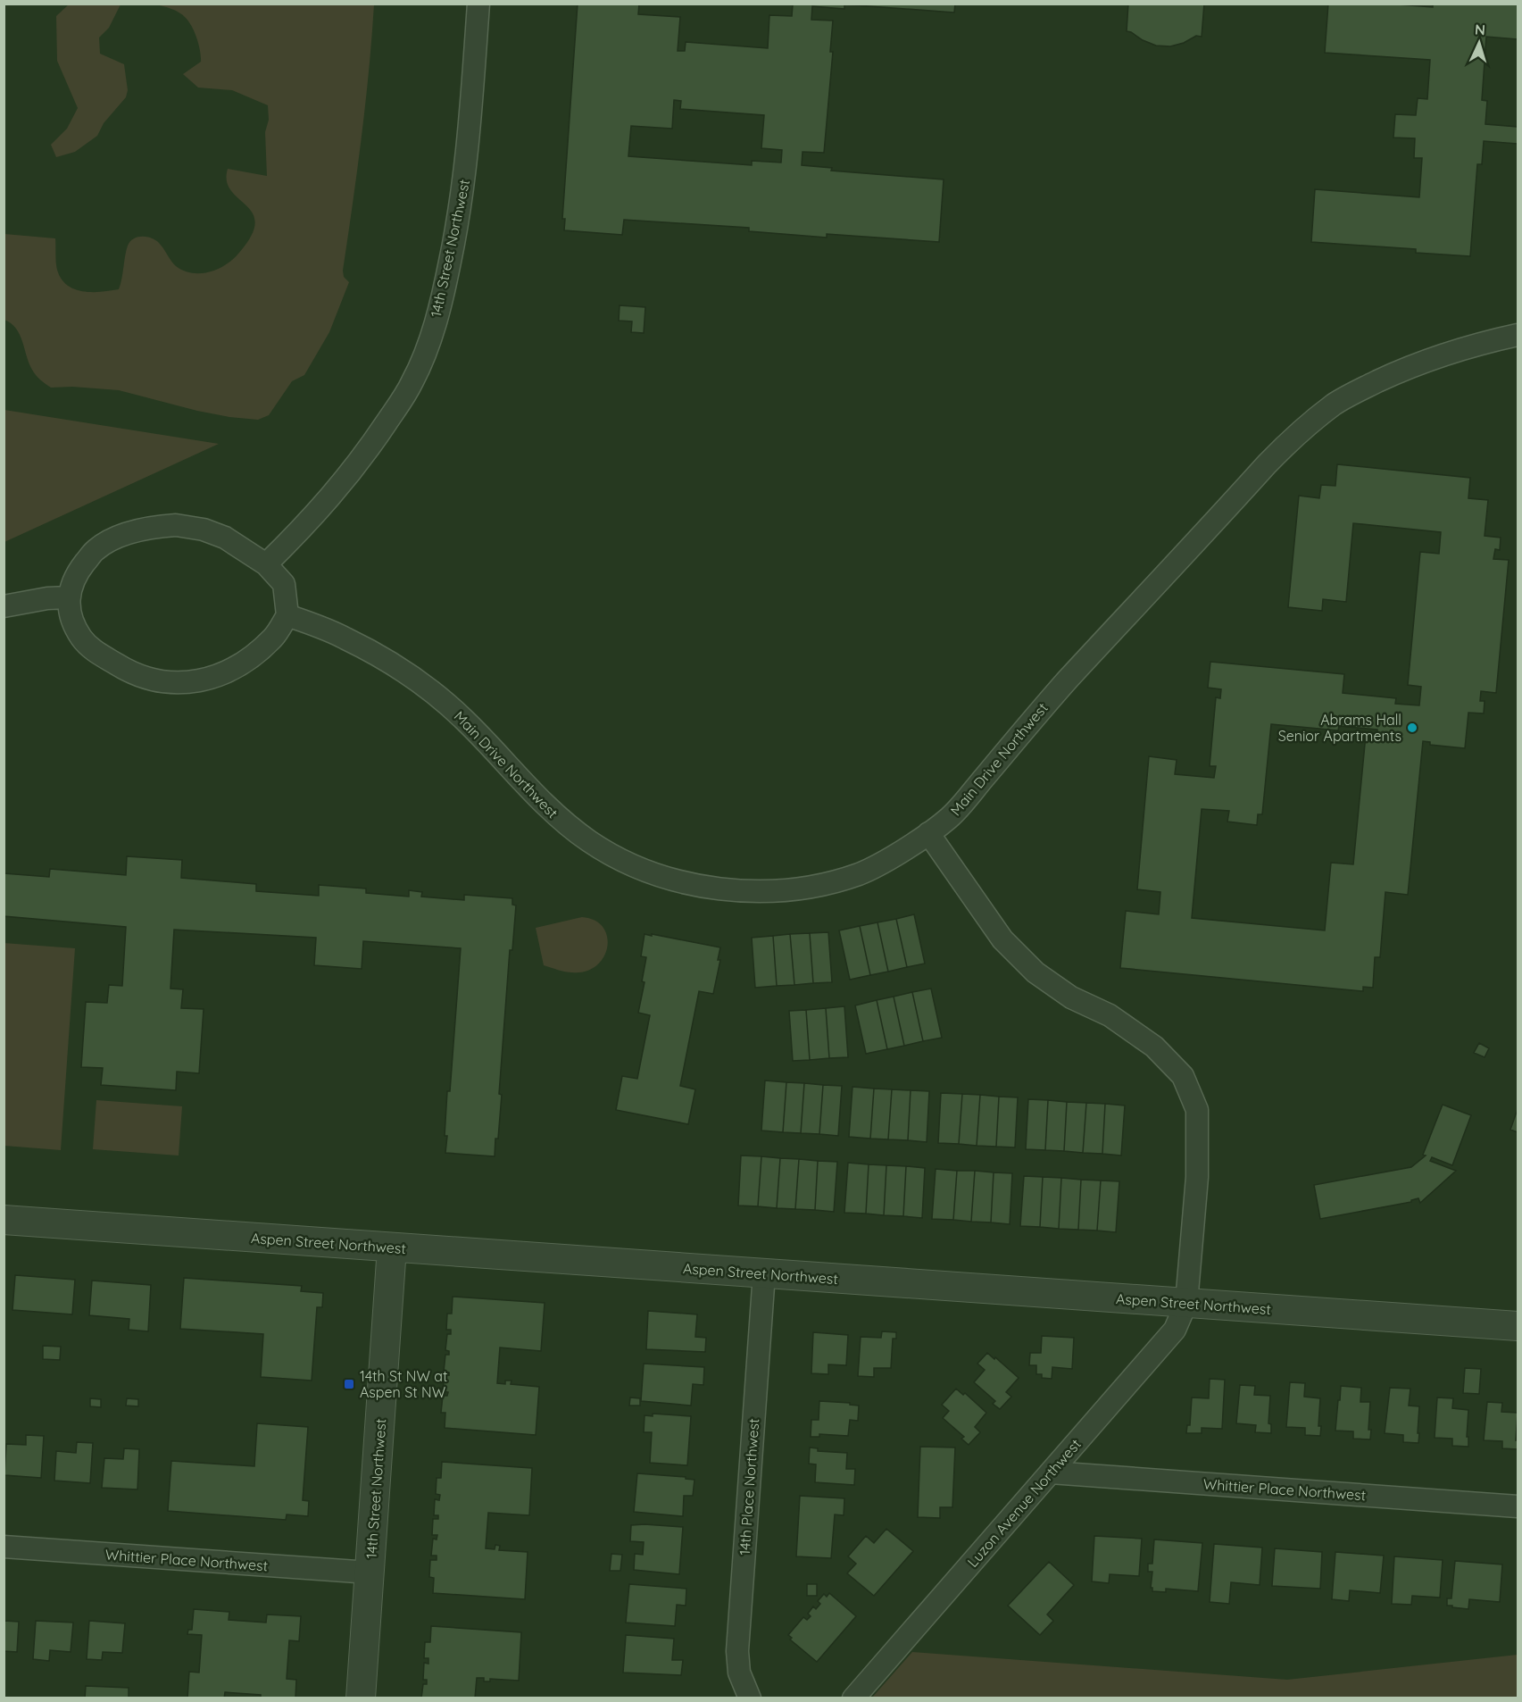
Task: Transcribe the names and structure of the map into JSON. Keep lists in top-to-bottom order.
{
  "streets": {
    "street": [
      "14th Street Northwest",
      "Main Drive Northwest",
      "Aspen Street Northwest",
      "14th Place Northwest",
      "Whittier Place Northwest",
      "Luzon Avenue Northwest"
    ]
  },
  "crossings": [
    ["14th Street Northwest", "Main Drive Northwest"],
    ["14th Street Northwest", "Aspen Street Northwest"],
    ["14th Street Northwest", "Whittier Place Northwest"],
    ["Main Drive Northwest", "Luzon Avenue Northwest"],
    ["Aspen Street Northwest", "14th Place Northwest"],
    ["Aspen Street Northwest", "Luzon Avenue Northwest"],
    ["Whittier Place Northwest", "Luzon Avenue Northwest"]
  ],
  "places": {
    "other": ["Abrams Hall Senior Apartments"],
    "transit": ["14th St NW at Aspen St NW"]
  },
  "north": "top"
}
